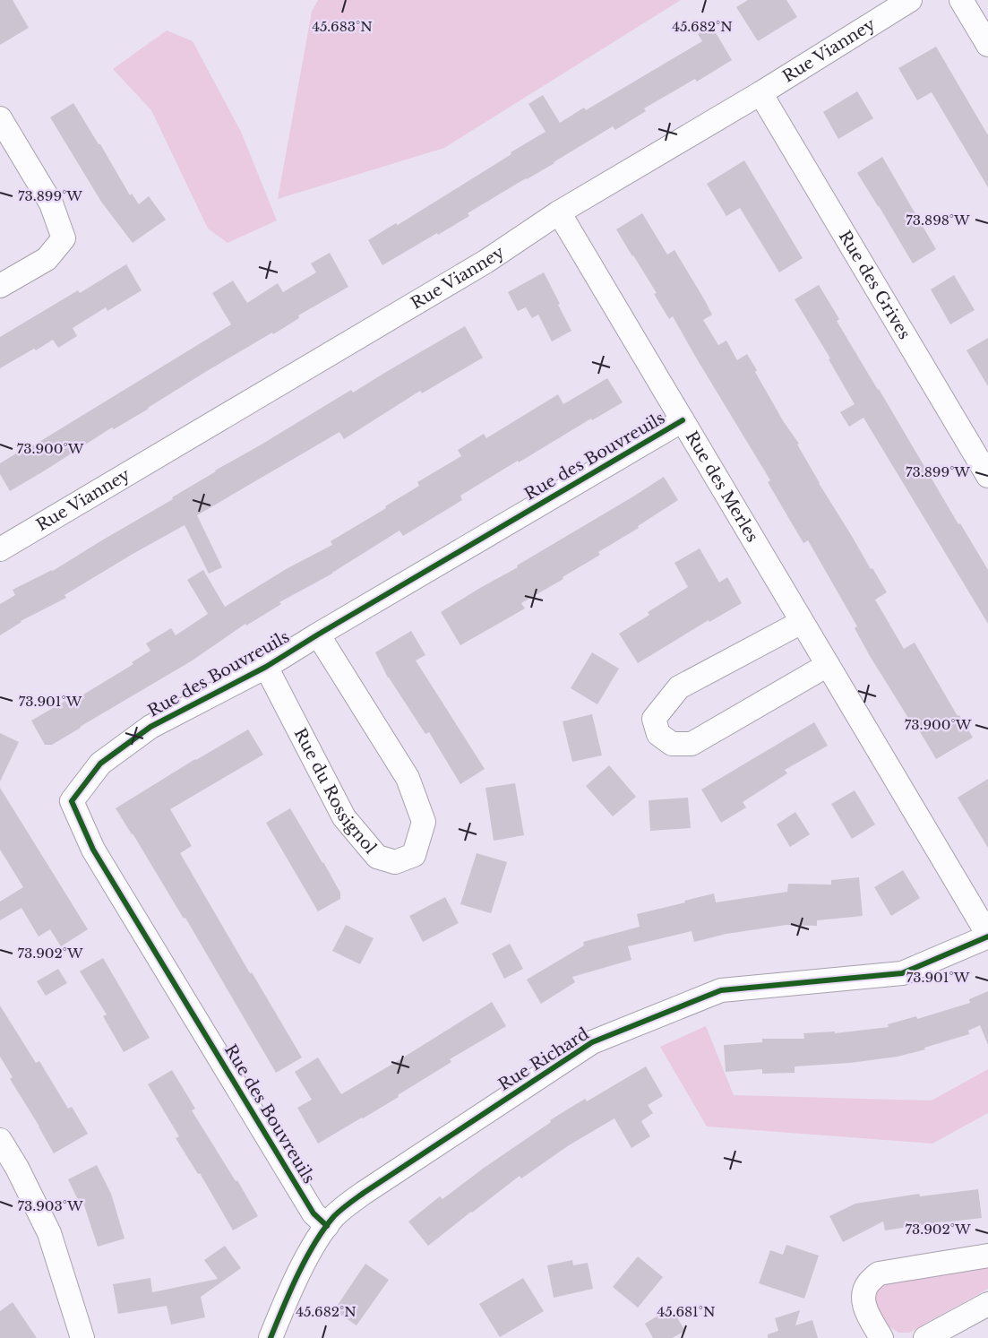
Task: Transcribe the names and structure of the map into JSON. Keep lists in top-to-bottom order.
{
  "streets": {
    "street": [
      "Rue Vianney",
      "Rue des Grives",
      "Rue des Bouvreuils",
      "Rue des Merles",
      "Rue du Rossignol",
      "Rue Richard"
    ]
  },
  "crossings": [
    ["Rue Vianney", "Rue des Grives"],
    ["Rue Vianney", "Rue des Merles"],
    ["Rue des Bouvreuils", "Rue des Merles"],
    ["Rue des Bouvreuils", "Rue du Rossignol"],
    ["Rue des Bouvreuils", "Rue Richard"],
    ["Rue des Merles", "Rue Richard"]
  ],
  "coordinates": [
    "45.683°N",
    "45.682°N",
    "73.899°W",
    "73.898°W",
    "73.900°W",
    "73.901°W",
    "73.902°W",
    "73.903°W",
    "45.681°N"
  ]
}
